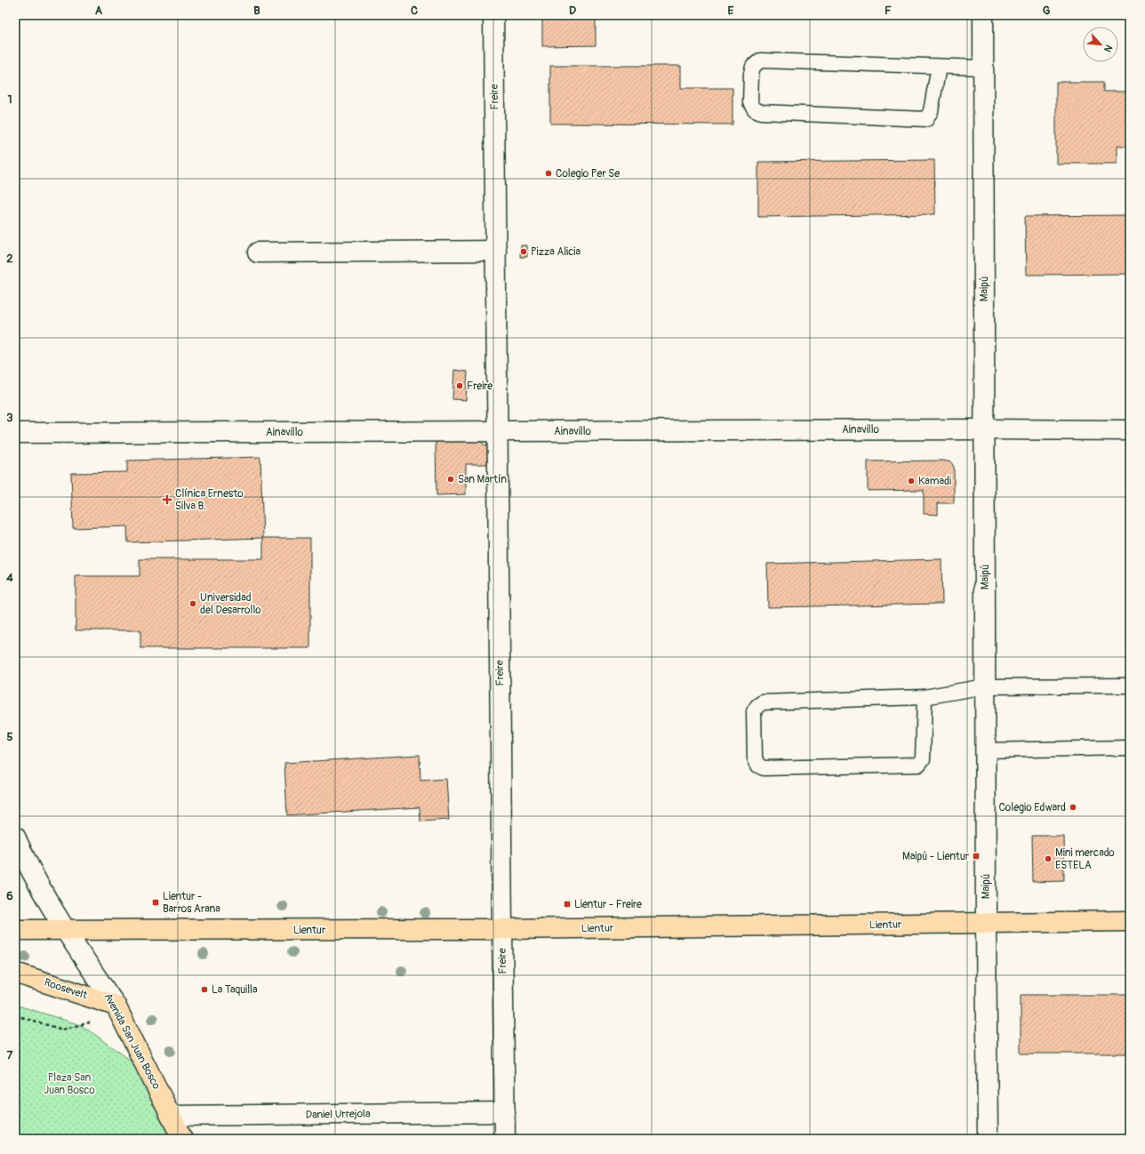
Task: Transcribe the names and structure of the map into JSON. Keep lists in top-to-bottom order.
{
  "streets": {
    "main road": [
      "Freire",
      "Maipú",
      "Ainavillo",
      "Lientur",
      "Roosevelt",
      "Avenida San Juan Bosco",
      "Daniel Urrejola"
    ]
  },
  "crossings": [
    ["Freire", "Ainavillo"],
    ["Freire", "Lientur"],
    ["Freire", "Daniel Urrejola"],
    ["Maipú", "Ainavillo"],
    ["Maipú", "Lientur"],
    ["Lientur", "Avenida San Juan Bosco"],
    ["Roosevelt", "Avenida San Juan Bosco"],
    ["Avenida San Juan Bosco", "Daniel Urrejola"]
  ],
  "parks": ["Plaza San Juan Bosco"],
  "places": {
    "other": [
      "Colegio Per Se",
      "Pizza Alicia",
      "Freire",
      "San Martín",
      "Kamadi",
      "Universidad del Desarrollo",
      "Colegio Edward",
      "Mini mercado ESTELA",
      "La Taquilla"
    ],
    "health": ["Clínica Ernesto Silva B."],
    "transit": ["Maipú - Lientur", "Lientur - Barros Arana", "Lientur - Freire"]
  },
  "north": "bottom right",
  "grid": {
    "columns": [
      "A",
      "B",
      "C",
      "D",
      "E",
      "F",
      "G"
    ],
    "rows": [
      "1",
      "2",
      "3",
      "4",
      "5",
      "6",
      "7"
    ]
  }
}
